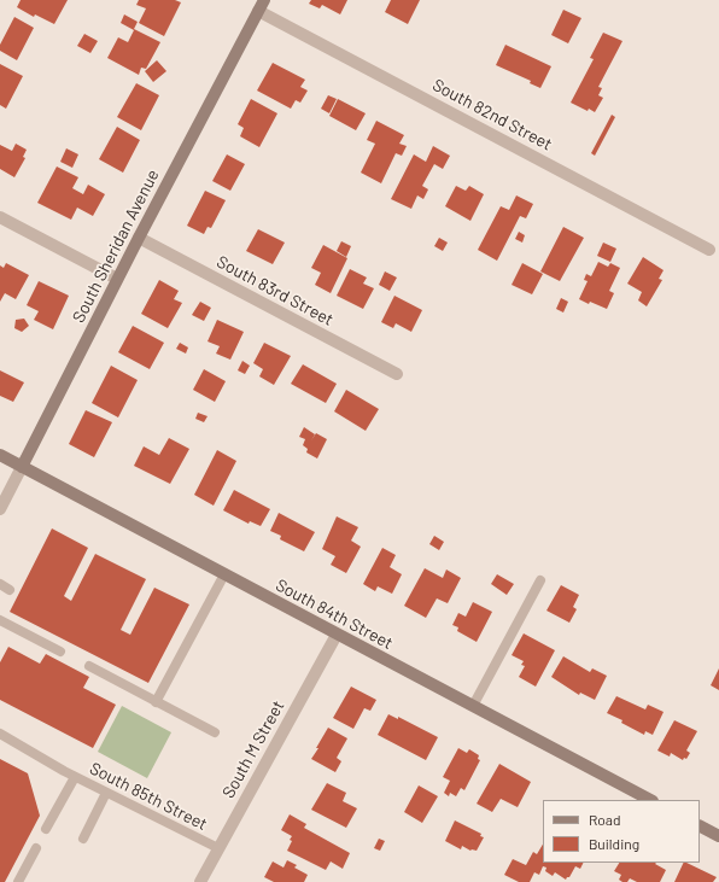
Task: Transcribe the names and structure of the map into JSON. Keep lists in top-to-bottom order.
{
  "streets": {
    "main road": ["South Sheridan Avenue", "South 84th Street"],
    "street": ["South 82nd Street", "South 83rd Street", "South M Street"],
    "lane": ["South 85th Street"]
  },
  "crossings": [
    ["South 82nd Street", "South Sheridan Avenue"],
    ["South Sheridan Avenue", "South 83rd Street"],
    ["South Sheridan Avenue", "South 84th Street"],
    ["South 84th Street", "South M Street"],
    ["South M Street", "South 85th Street"]
  ],
  "legend": ["Road", "Building"]
}
